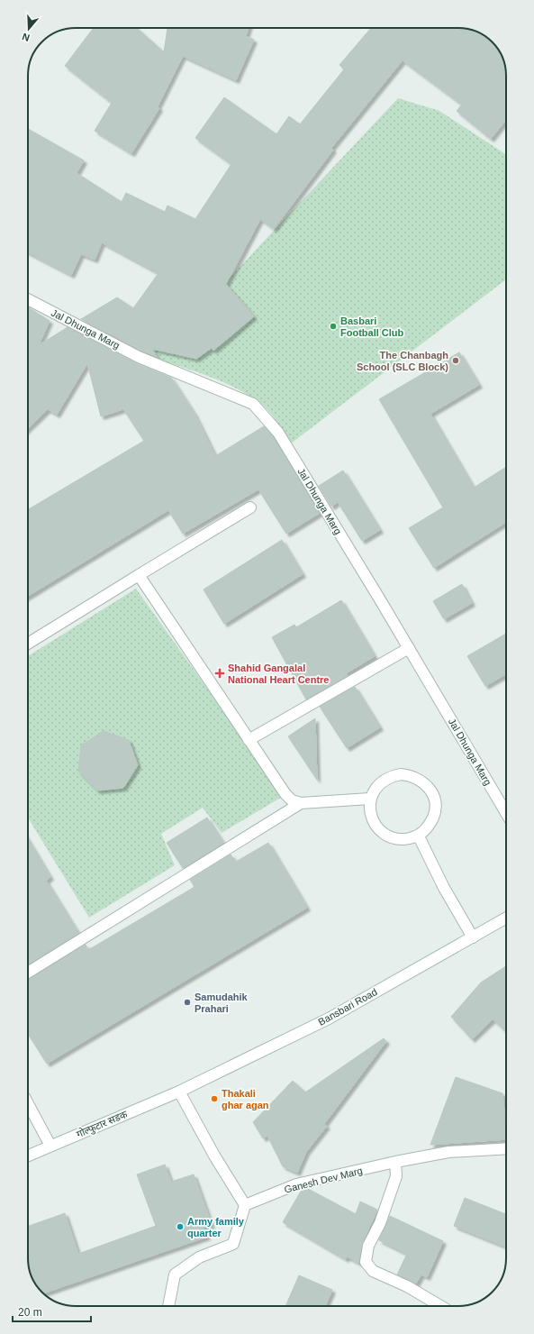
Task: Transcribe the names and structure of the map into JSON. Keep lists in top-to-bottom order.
{
  "streets": {
    "street": [
      "Jal Dhunga Marg",
      "Bansbari Road",
      "गोल्फुटार सडक",
      "Ganesh Dev Marg"
    ]
  },
  "crossings": [
    ["Bansbari Road", "गोल्फुटार सडक"]
  ],
  "places": {
    "other": [
      "Basbari Football Club",
      "The Chanbagh School (SLC Block)",
      "Samudahik Prahari",
      "Thakali ghar agan",
      "Army family quarter"
    ],
    "health": ["Shahid Gangalal National Heart Centre"]
  },
  "scale_bar": "20 m",
  "north": "bottom"
}
